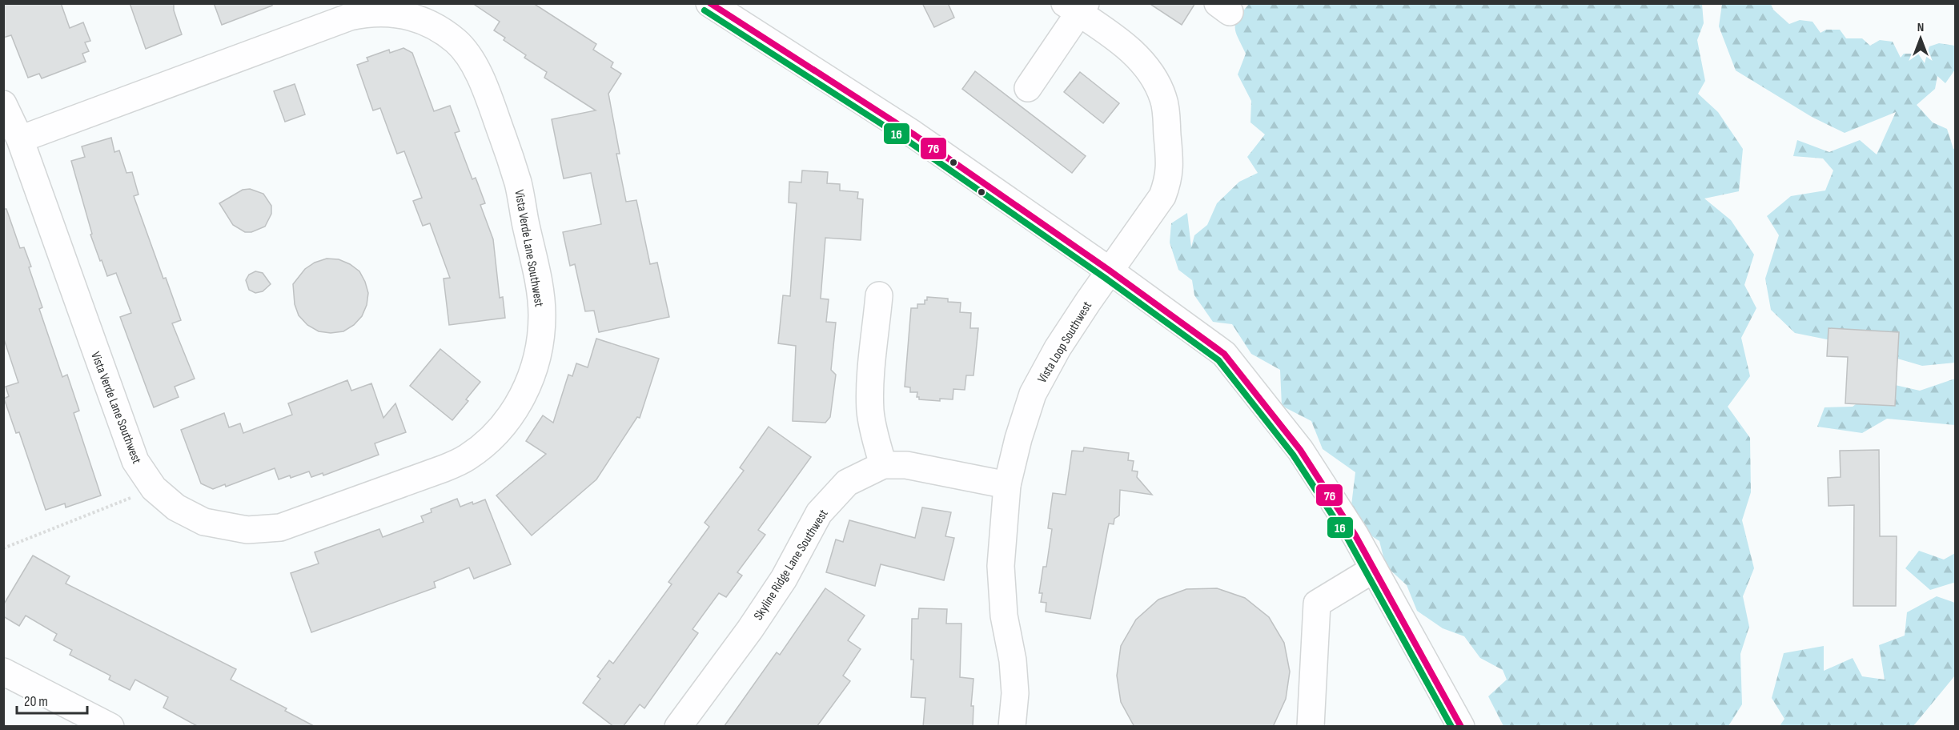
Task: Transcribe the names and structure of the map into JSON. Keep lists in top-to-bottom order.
{
  "streets": {
    "street": ["Vista Verde Lane Southwest", "Vista Loop Southwest", "Skyline Ridge Lane Southwest"]
  },
  "crossings": [
    ["Vista Loop Southwest", "Skyline Ridge Lane Southwest"]
  ],
  "lines": ["transit line 76", "transit line 16"],
  "scale_bar": "20 m",
  "north": "top"
}
